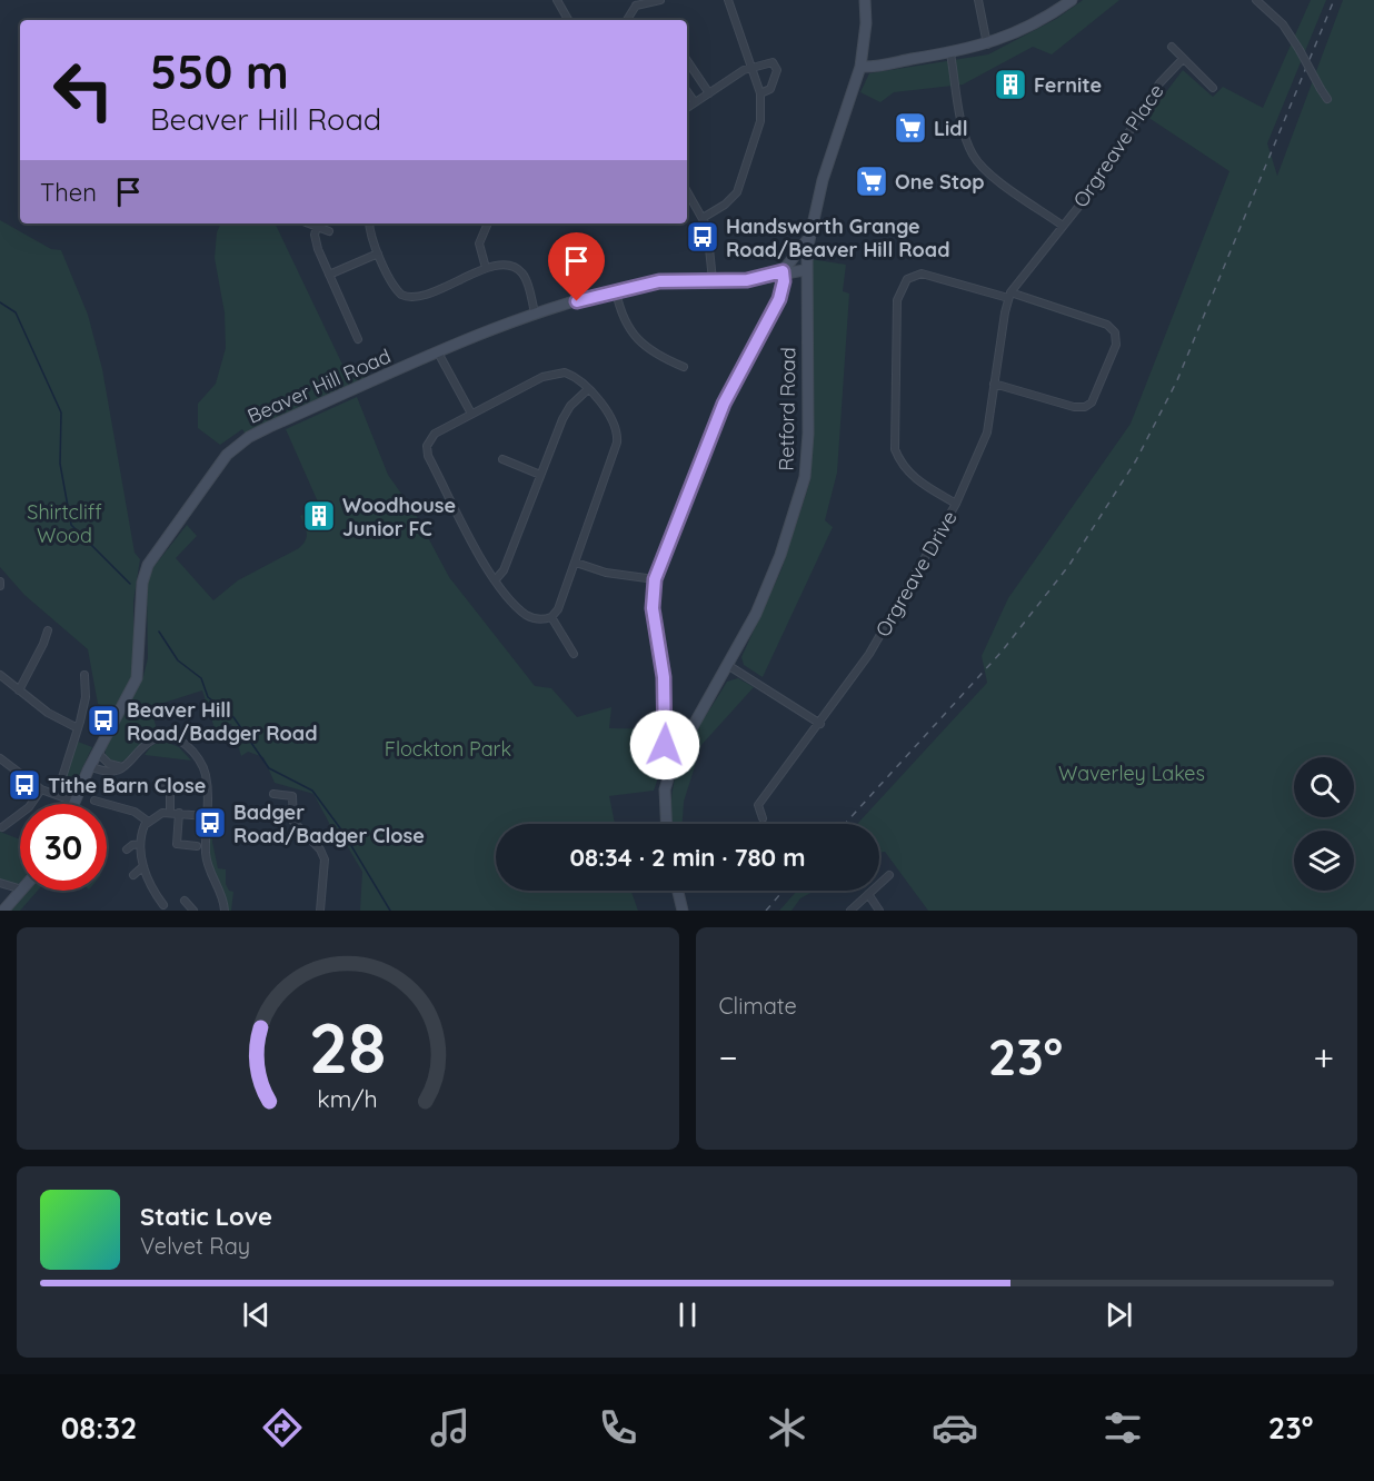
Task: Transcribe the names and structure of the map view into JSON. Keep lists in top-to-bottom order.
{
  "streets": {
    "main road": ["Beaver Hill Road", "Retford Road"],
    "street": ["Orgreave Place", "Orgreave Drive"]
  },
  "crossings": [
    ["Orgreave Place", "Orgreave Drive"],
    ["Beaver Hill Road", "Retford Road"]
  ],
  "parks": ["Shirtcliff Wood", "Flockton Park", "Waverley Lakes"],
  "places": {
    "building": ["Fernite", "Woodhouse Junior FC"],
    "supermarket": ["Lidl", "One Stop"],
    "bus stop": [
      "Handsworth Grange Road/Beaver Hill Road",
      "Beaver Hill Road/Badger Road",
      "Tithe Barn Close",
      "Badger Road/Badger Close"
    ]
  },
  "page": {
    "turn": ["550 m", "Beaver Hill Road"],
    "then": "Then",
    "limit": "30",
    "trip": "08:34 · 2 min · 780 m",
    "tile": "Climate",
    "heat": ["−", "23°", "+"],
    "song": ["Static Love", "Velvet Ray"],
    "tabs": ["08:32", "23°"],
    "gauge": ["28", "km/h"]
  }
}
